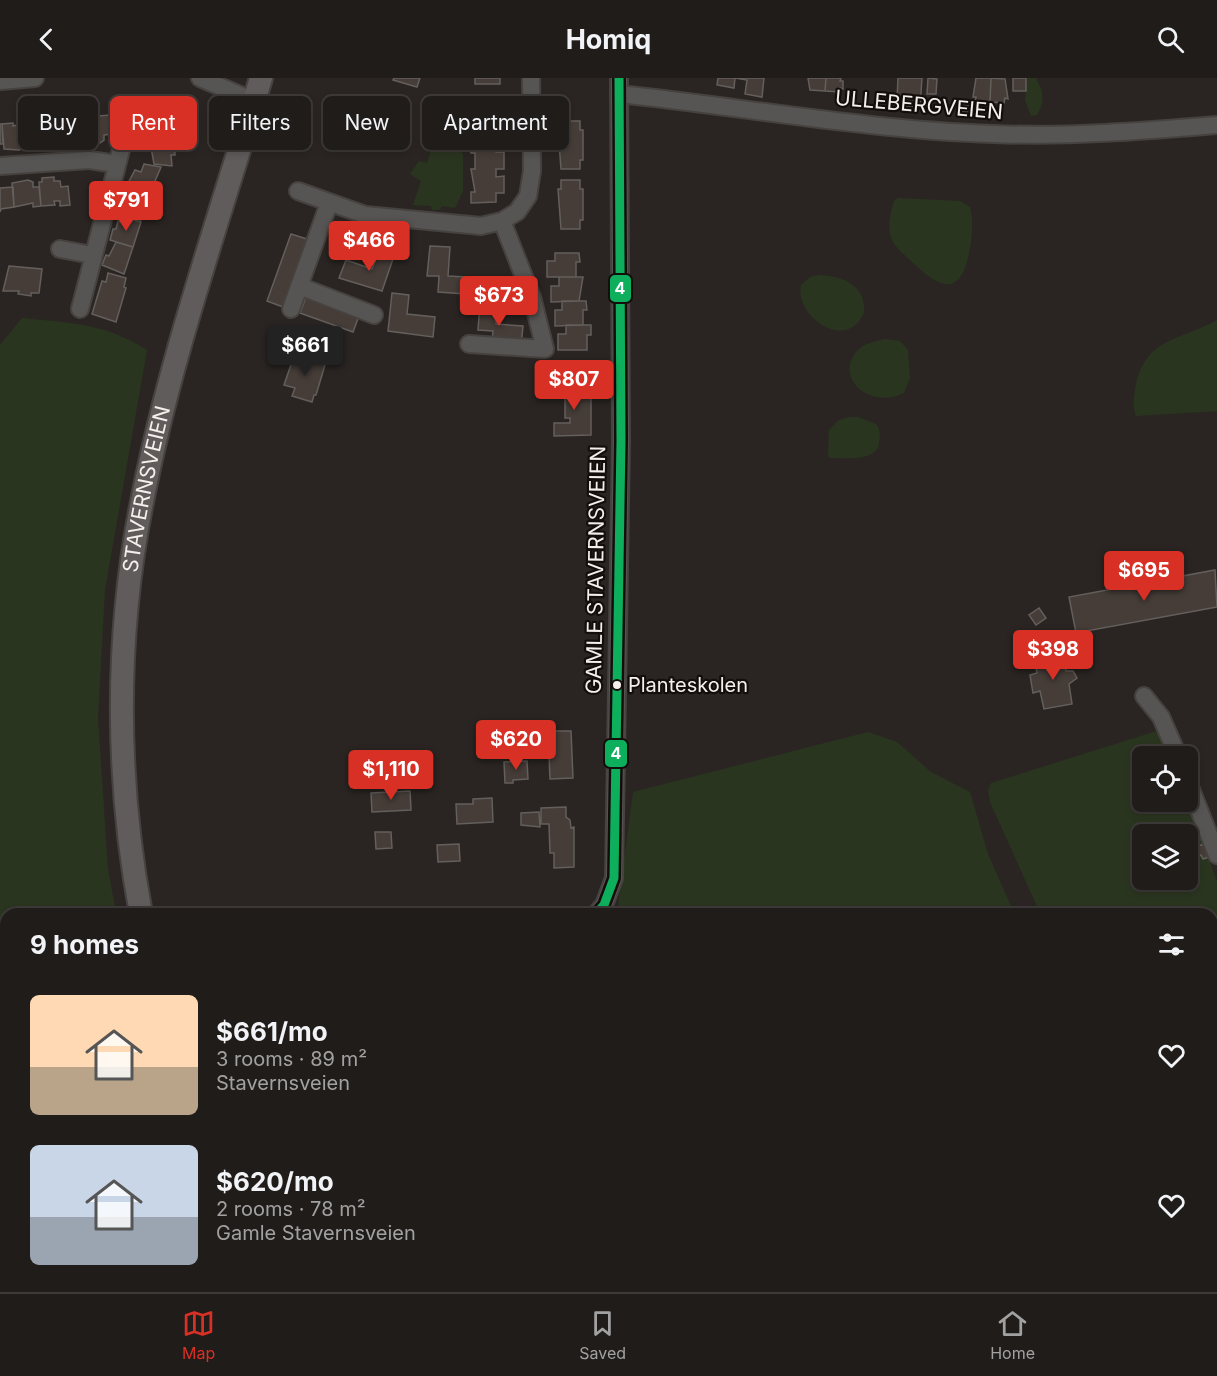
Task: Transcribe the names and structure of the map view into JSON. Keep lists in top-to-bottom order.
{
  "streets": {
    "main road": ["STAVERNSVEIEN"],
    "street": ["ULLEBERGVEIEN", "GAMLE STAVERNSVEIEN"]
  },
  "crossings": [
    ["ULLEBERGVEIEN", "GAMLE STAVERNSVEIEN"]
  ],
  "places": ["Planteskolen"],
  "lines": ["transit line 4"],
  "page": {
    "header": "Homiq",
    "chip": [
      "Buy",
      "Rent",
      "Filters",
      "New",
      "Apartment"
    ],
    "price": [
      "$791",
      "$466",
      "$673",
      "$661",
      "$807",
      "$695",
      "$398",
      "$620",
      "$1,110"
    ],
    "heading": "9 homes",
    "list": [
      {
        "name": "$661/mo",
        "note": "3 rooms · 89 m² · Stavernsveien"
      },
      {
        "name": "$620/mo",
        "note": "2 rooms · 78 m² · Gamle Stavernsveien"
      }
    ],
    "tabs": ["Map", "Saved", "Home"]
  }
}
